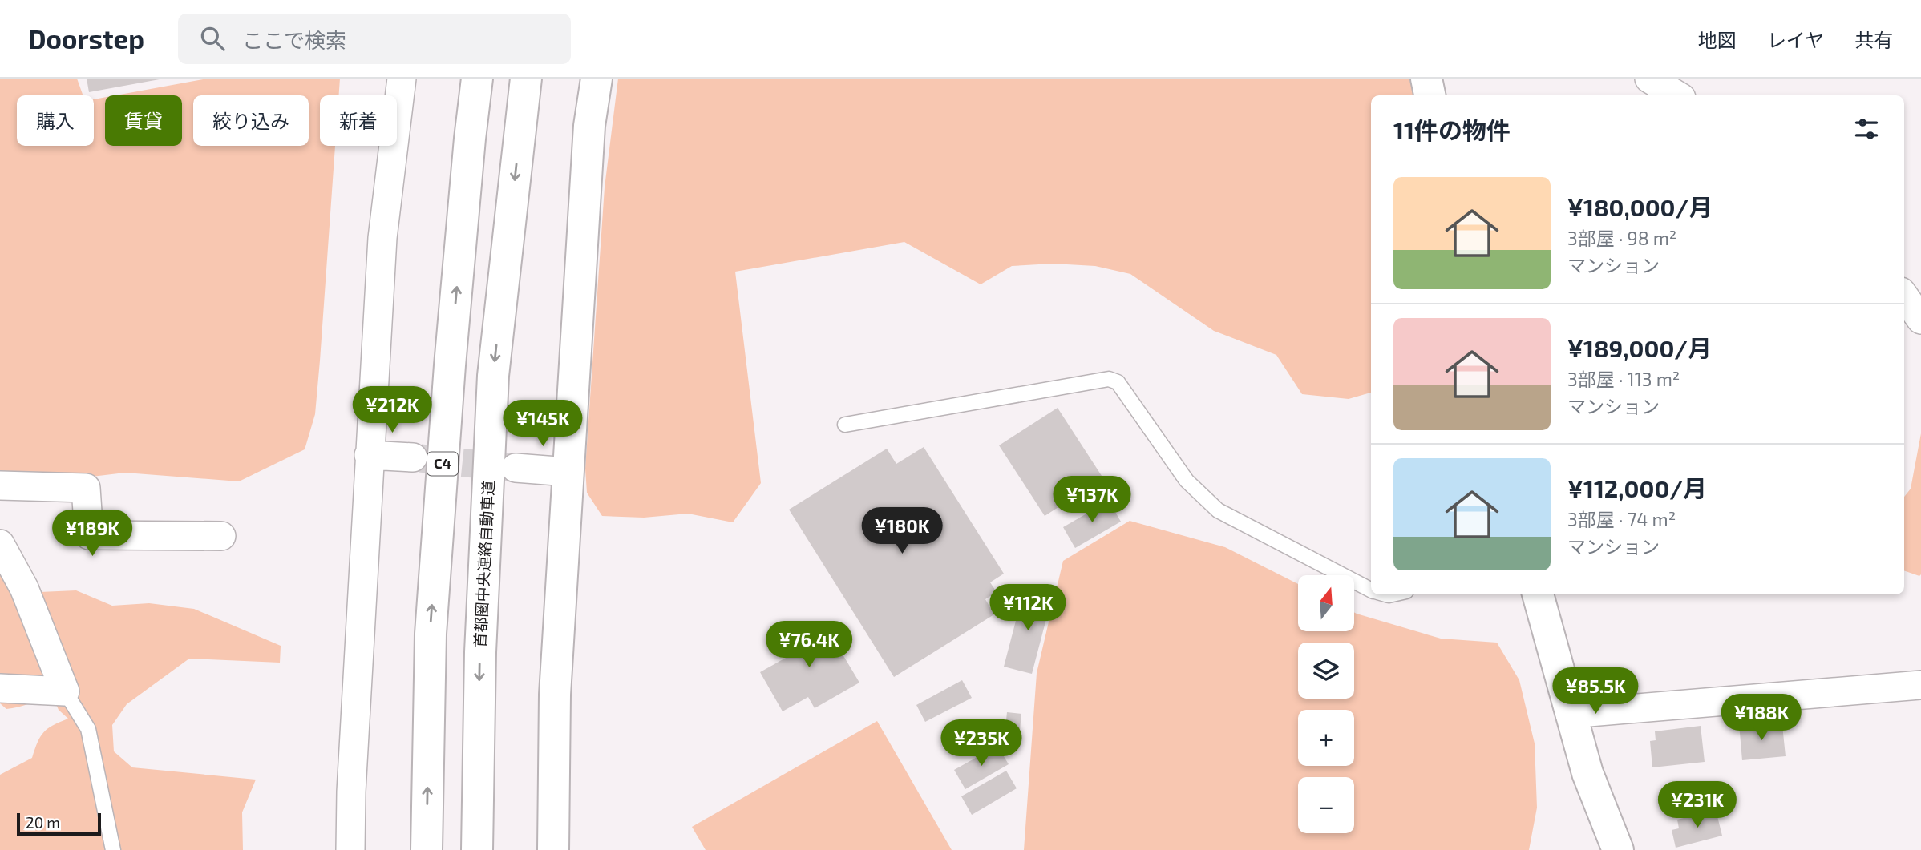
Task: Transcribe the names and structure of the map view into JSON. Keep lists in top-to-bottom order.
{
  "streets": {
    "main road": ["C4", "首都圏中央連絡自動車道"]
  },
  "scale_bar": "20 m",
  "north": "top",
  "page": {
    "header": "Doorstep",
    "search": "ここで検索",
    "nav": ["地図", "レイヤ", "共有"],
    "chip": [
      "購入",
      "賃貸",
      "絞り込み",
      "新着"
    ],
    "heading": "11件の物件",
    "list": [
      {
        "name": "¥180,000/月",
        "note": "3部屋 · 98 m² · マンション"
      },
      {
        "name": "¥189,000/月",
        "note": "3部屋 · 113 m² · マンション"
      },
      {
        "name": "¥112,000/月",
        "note": "3部屋 · 74 m² · マンション"
      }
    ],
    "price": [
      "¥212K",
      "¥145K",
      "¥137K",
      "¥180K",
      "¥189K",
      "¥112K",
      "¥76.4K",
      "¥85.5K",
      "¥188K",
      "¥235K",
      "¥231K"
    ],
    "map_buttons": ["+", "−"],
    "scale": "20 m"
  }
}
